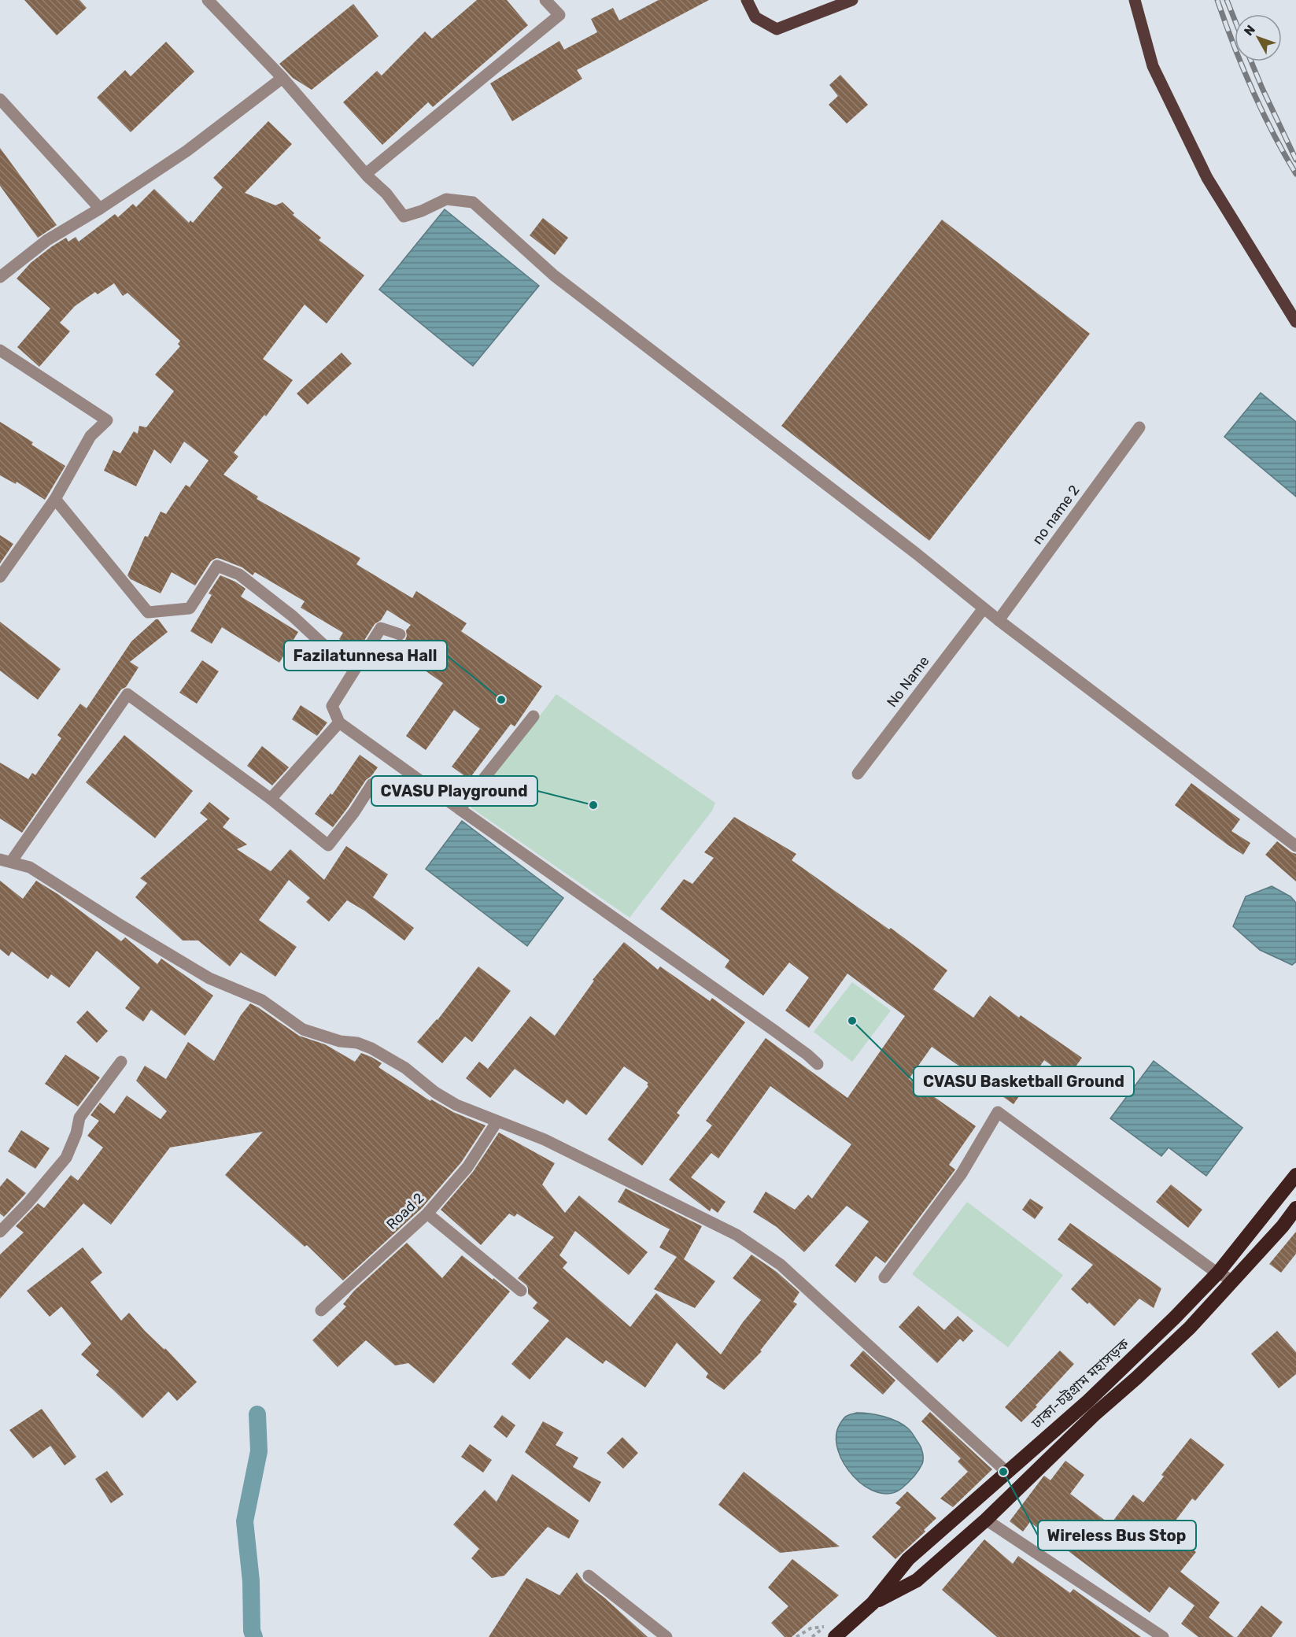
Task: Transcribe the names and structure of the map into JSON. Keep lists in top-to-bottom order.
{
  "streets": {
    "highway": ["ঢাকা-চট্টগ্রাম মহাসড়ক"],
    "street": ["no name 2", "No Name", "Road 2"]
  },
  "places": [
    "Fazilatunnesa Hall",
    "CVASU Playground",
    "CVASU Basketball Ground",
    "Wireless Bus Stop"
  ],
  "north": "top left"
}
